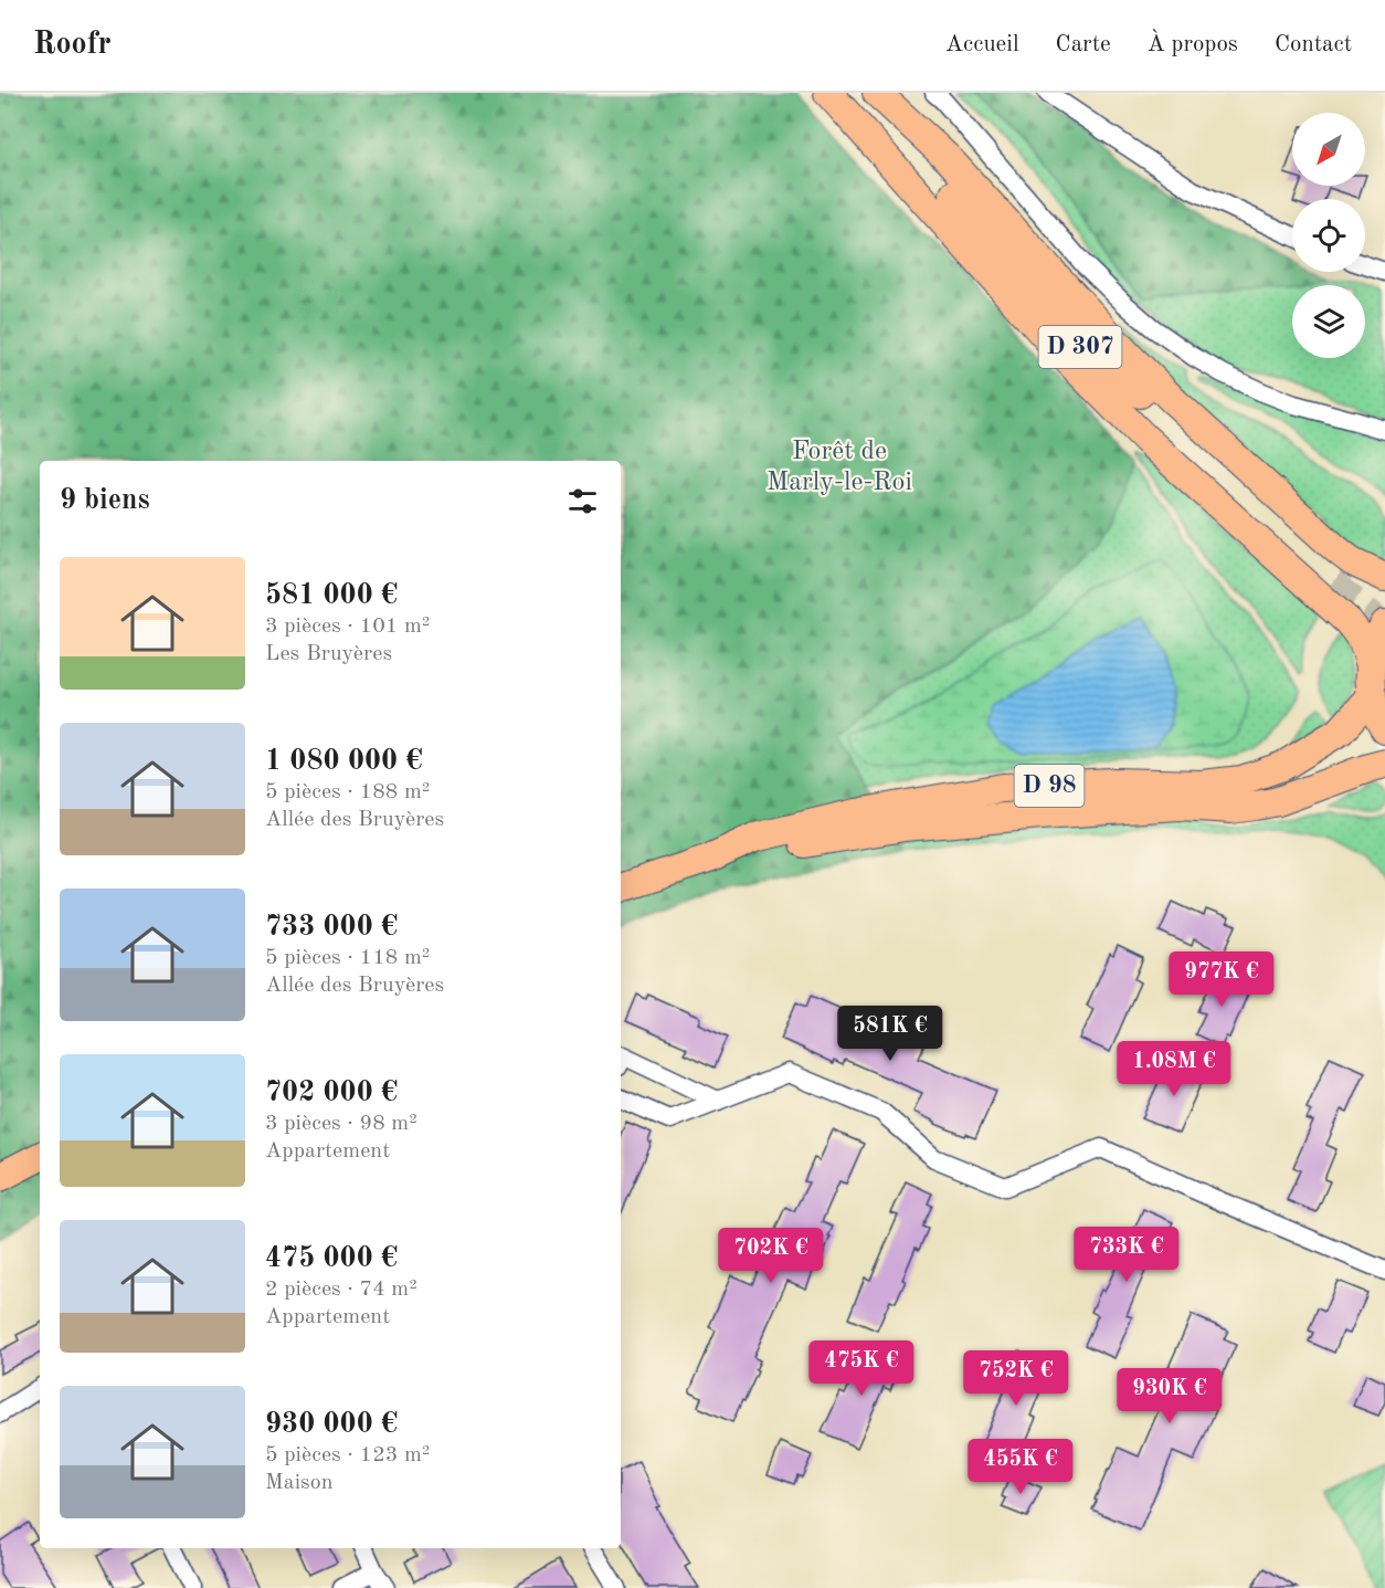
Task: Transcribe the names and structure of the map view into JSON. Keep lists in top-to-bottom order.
{
  "streets": {
    "main road": ["D 307", "D 98"]
  },
  "parks": ["Forêt de Marly-le-Roi"],
  "north": "bottom left",
  "page": {
    "header": "Roofr",
    "nav": [
      "Accueil",
      "Carte",
      "À propos",
      "Contact"
    ],
    "heading": "9 biens",
    "list": [
      {
        "name": "581 000 €",
        "note": "3 pièces · 101 m² · Les Bruyères"
      },
      {
        "name": "1 080 000 €",
        "note": "5 pièces · 188 m² · Allée des Bruyères"
      },
      {
        "name": "733 000 €",
        "note": "5 pièces · 118 m² · Allée des Bruyères"
      },
      {
        "name": "702 000 €",
        "note": "3 pièces · 98 m² · Appartement"
      },
      {
        "name": "475 000 €",
        "note": "2 pièces · 74 m² · Appartement"
      },
      {
        "name": "930 000 €",
        "note": "5 pièces · 123 m² · Maison"
      }
    ],
    "price": [
      "977K €",
      "581K €",
      "1.08M €",
      "733K €",
      "702K €",
      "475K €",
      "752K €",
      "930K €",
      "455K €"
    ]
  }
}
